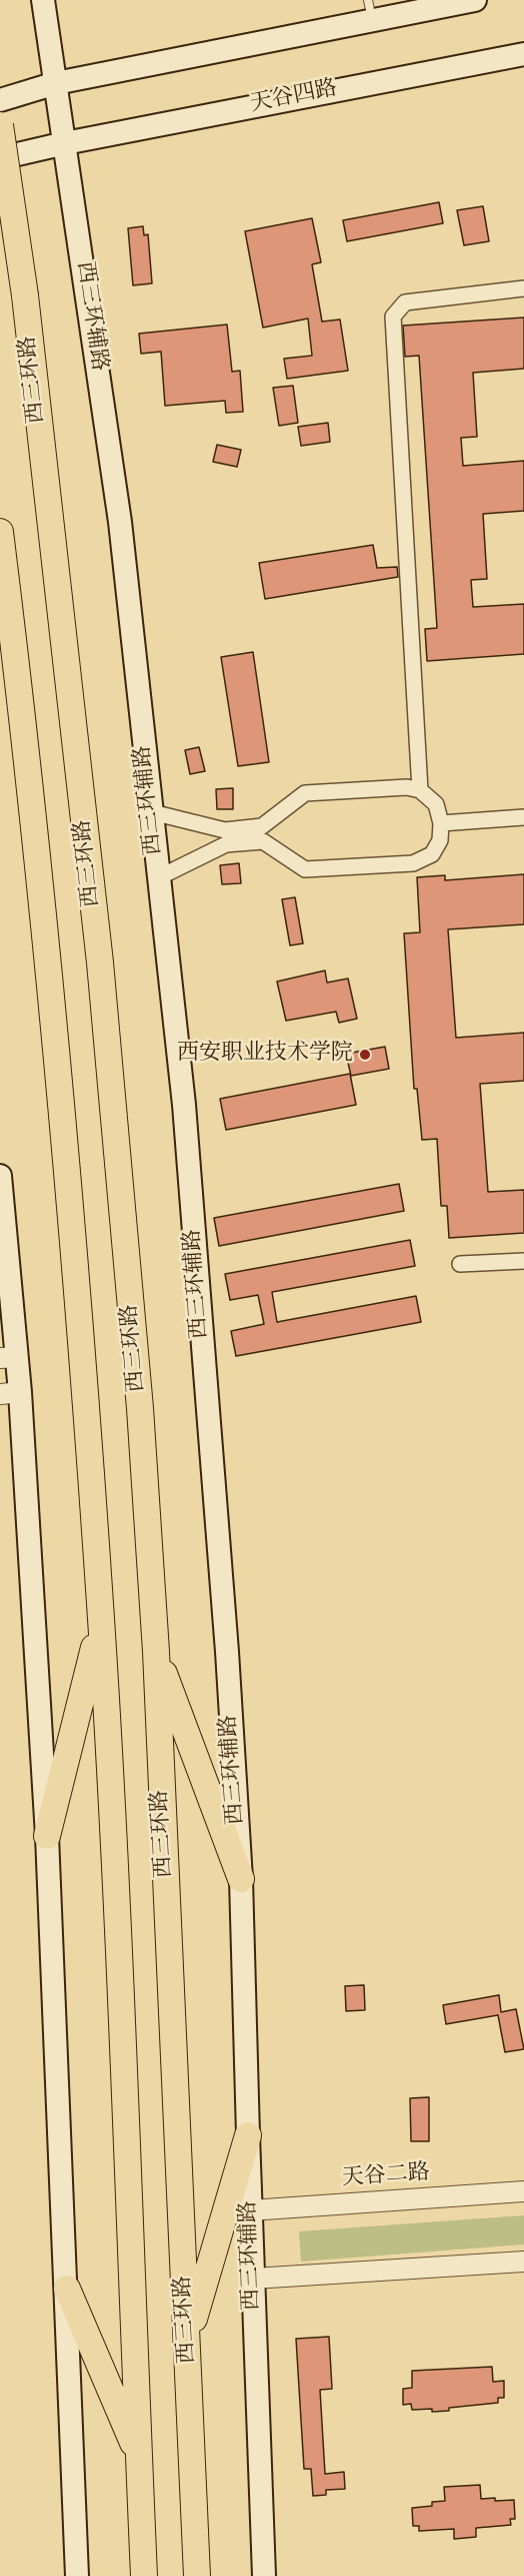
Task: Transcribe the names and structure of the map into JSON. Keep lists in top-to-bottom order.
{
  "streets": {
    "highway": ["西三环路"],
    "main road": ["天谷四路", "西三环辅路"],
    "street": ["天谷二路"]
  },
  "crossings": [
    ["天谷四路", "西三环辅路"],
    ["西三环辅路", "天谷二路"]
  ],
  "places": ["西安职业技术学院"]
}
